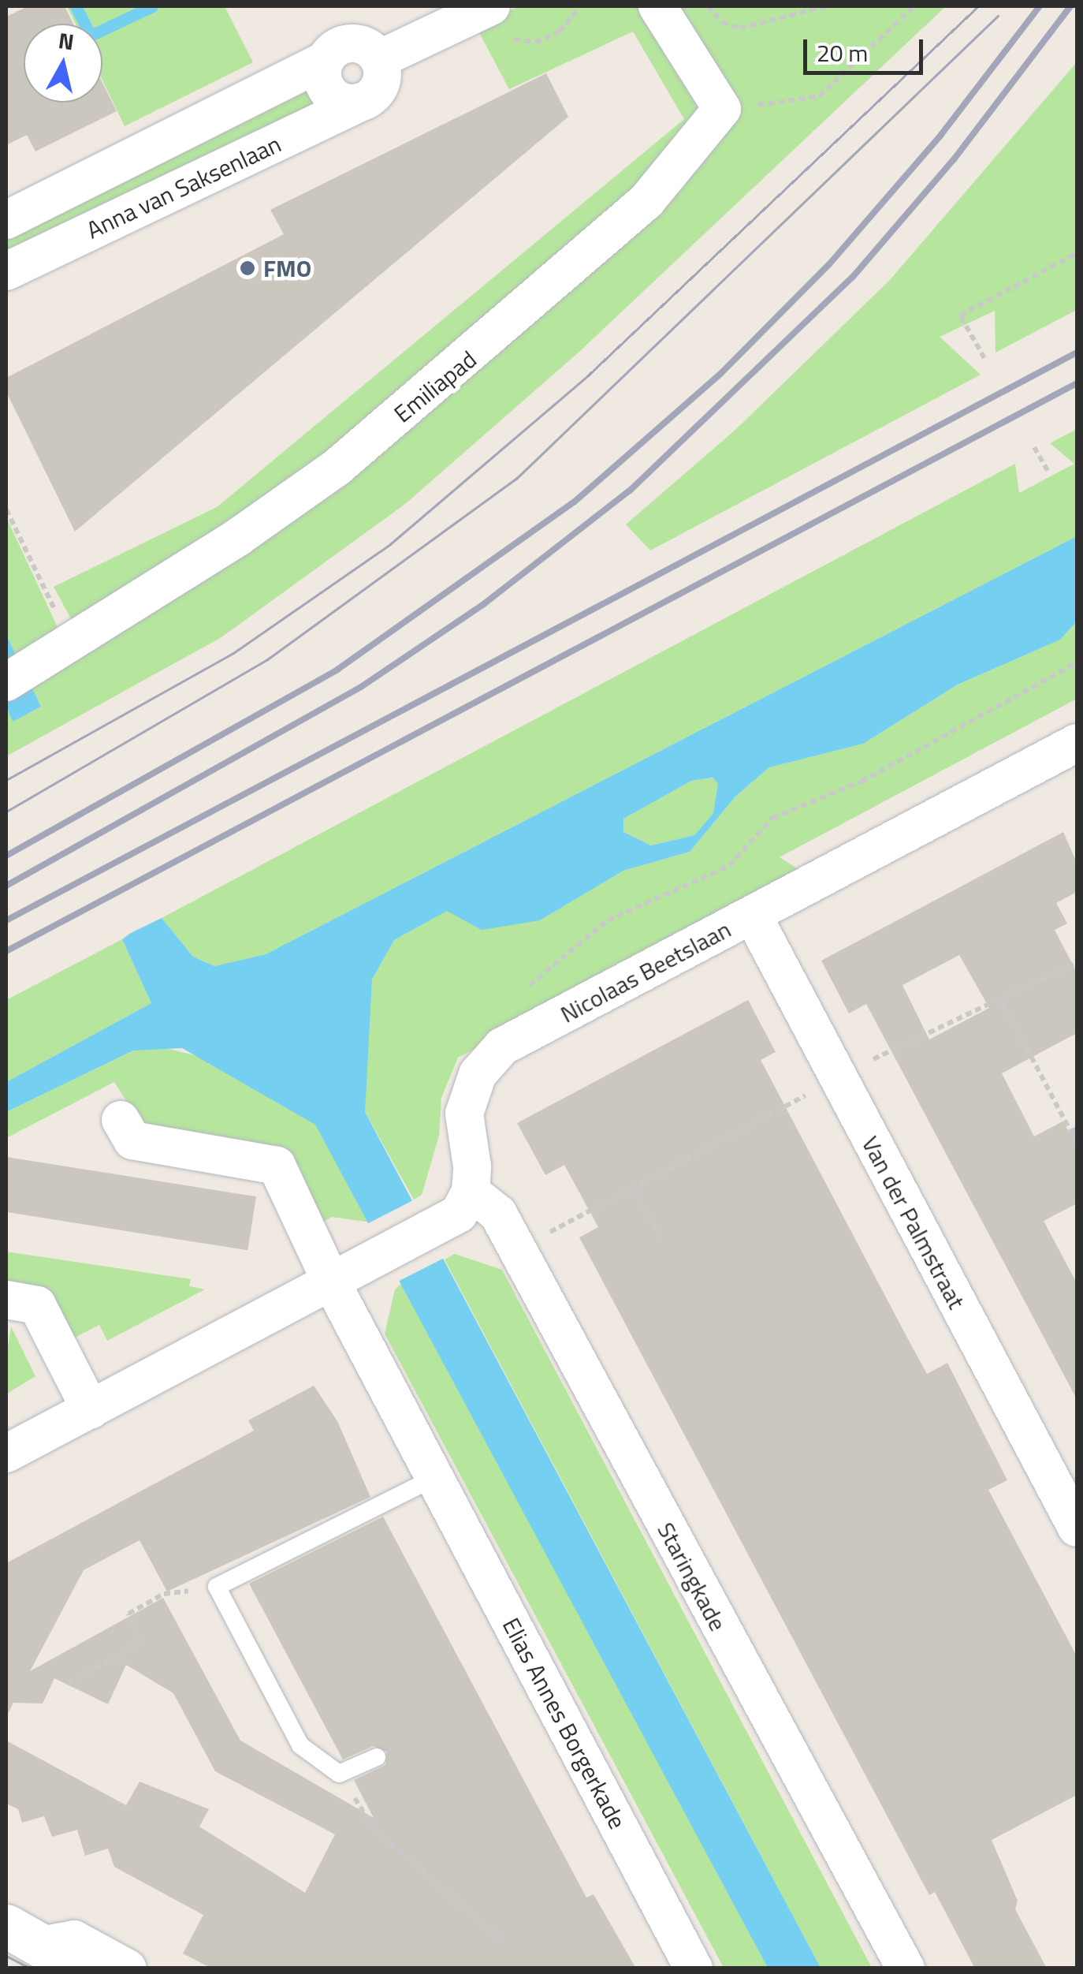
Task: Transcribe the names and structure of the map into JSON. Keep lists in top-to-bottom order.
{
  "streets": {
    "street": [
      "Anna van Saksenlaan",
      "Emiliapad",
      "Nicolaas Beetslaan",
      "Van der Palmstraat",
      "Staringkade",
      "Elias Annes Borgerkade"
    ]
  },
  "crossings": [
    ["Nicolaas Beetslaan", "Van der Palmstraat"],
    ["Nicolaas Beetslaan", "Staringkade"]
  ],
  "places": ["FMO"],
  "scale_bar": "20 m",
  "north": "top"
}
